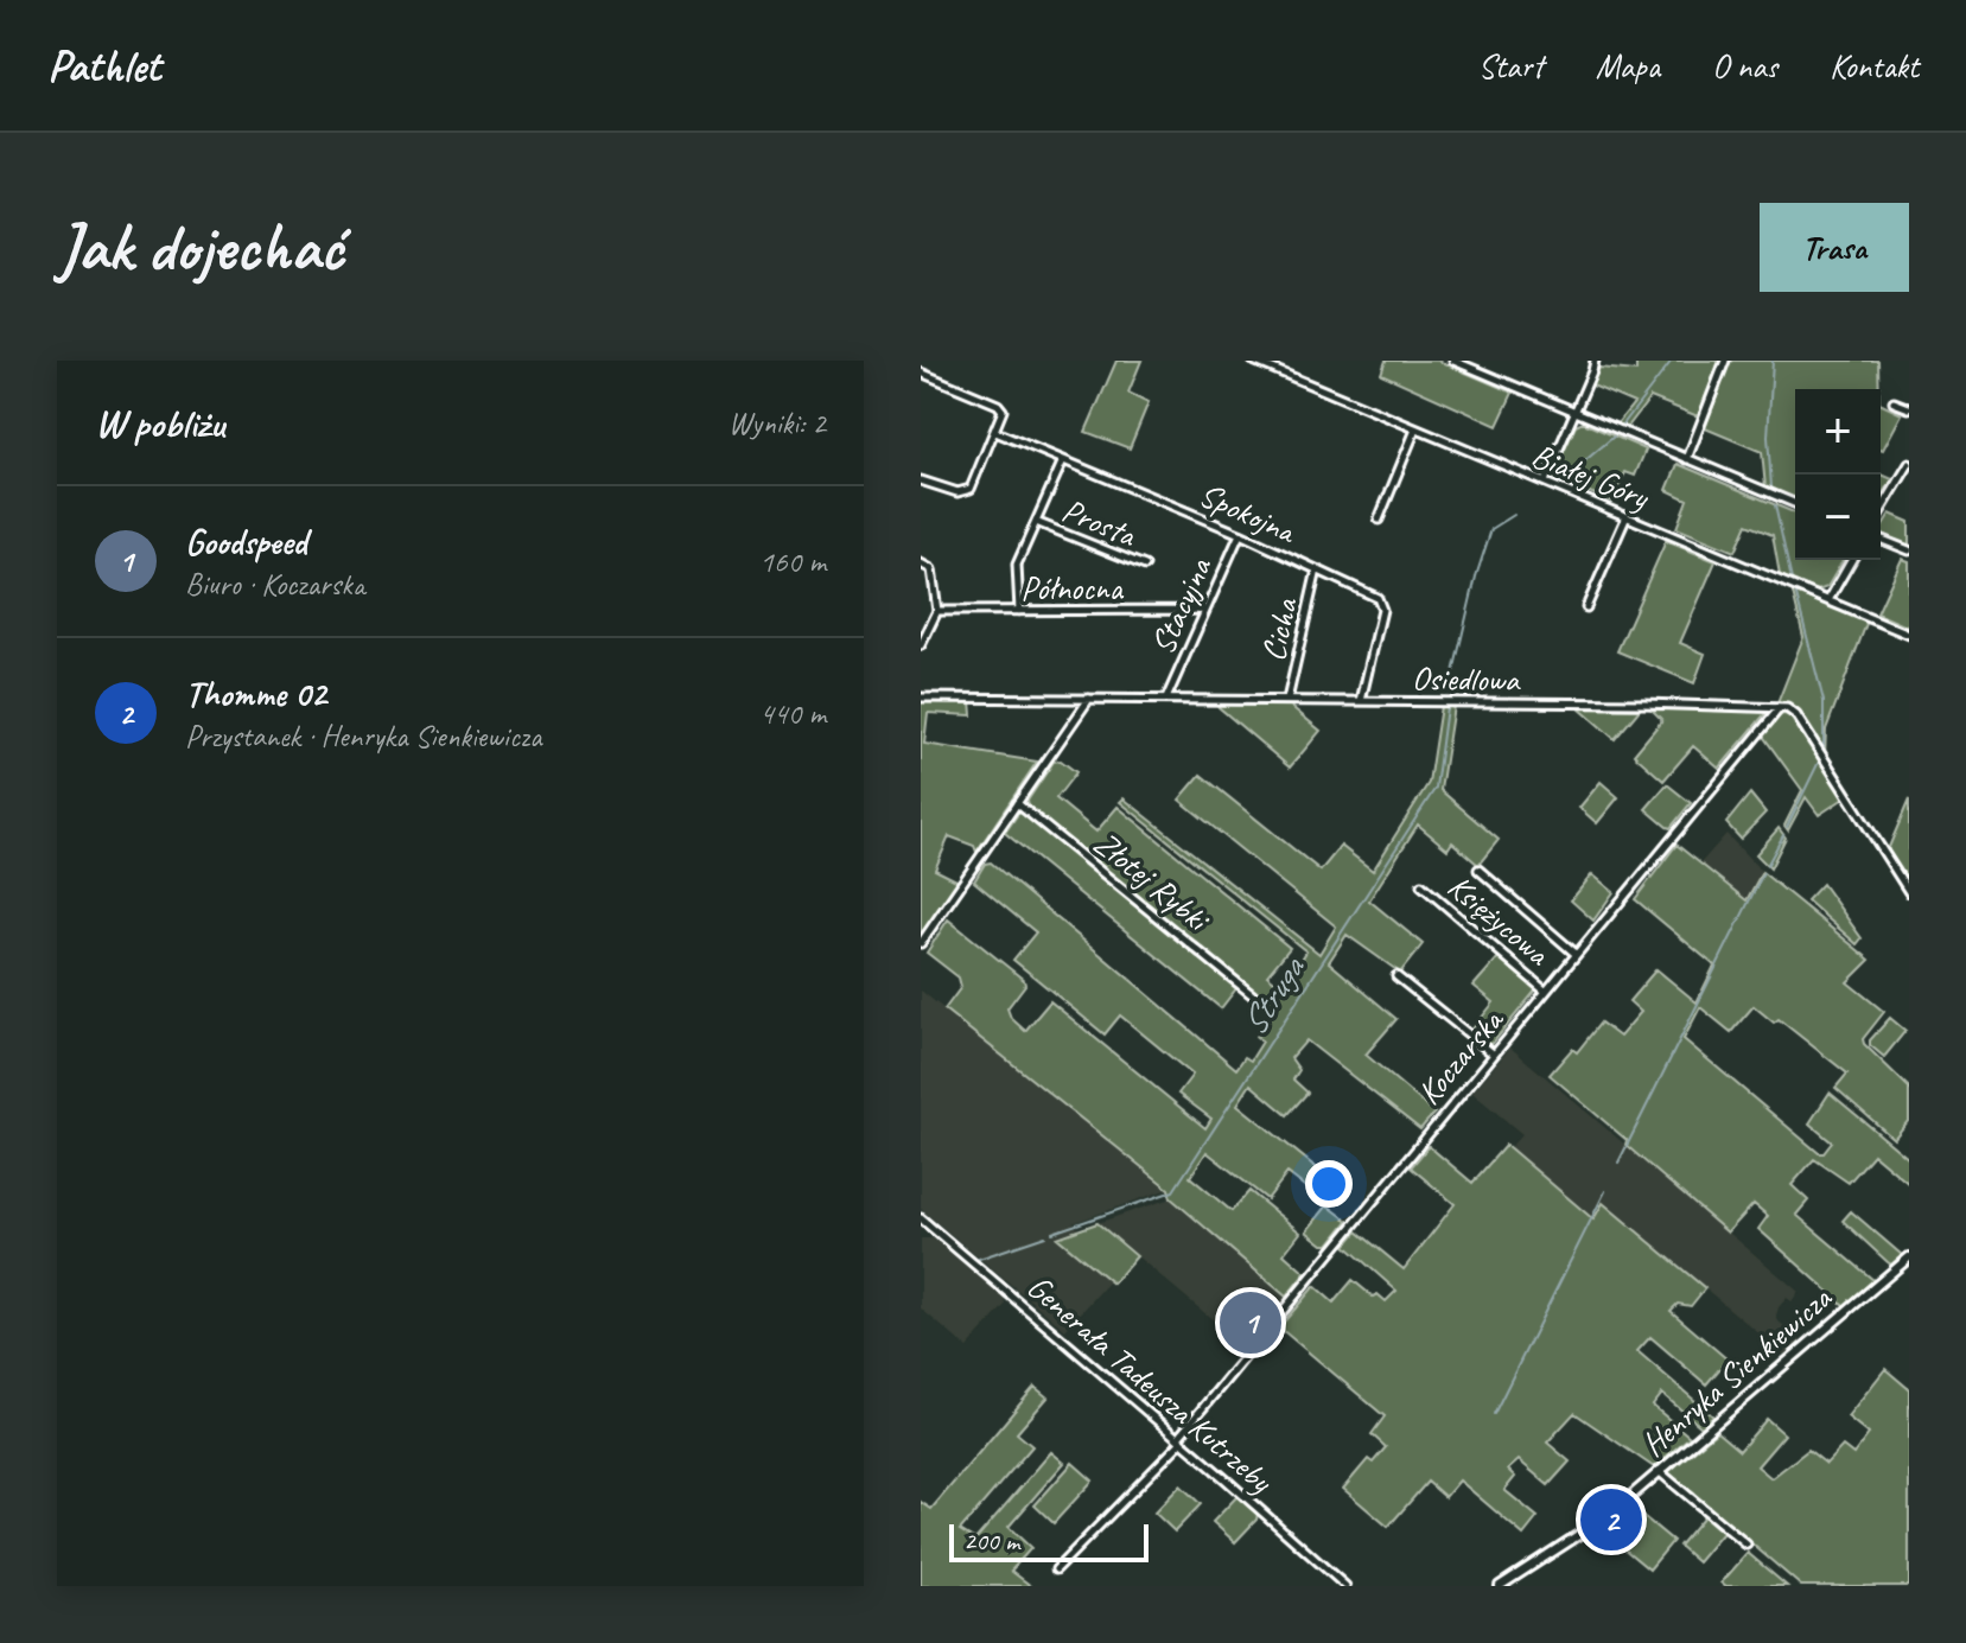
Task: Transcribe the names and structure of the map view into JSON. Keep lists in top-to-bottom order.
{
  "streets": {
    "street": [
      "Białej Góry",
      "Spokojna",
      "Prosta",
      "Północna",
      "Stacyjna",
      "Cicha",
      "Osiedlowa",
      "Złotej Rybki",
      "Księżycowa",
      "Koczarska",
      "Henryka Sienkiewicza",
      "Generała Tadeusza Kutrzeby"
    ]
  },
  "crossings": [
    ["Spokojna", "Stacyjna"],
    ["Spokojna", "Cicha"],
    ["Spokojna", "Osiedlowa"],
    ["Północna", "Stacyjna"],
    ["Stacyjna", "Osiedlowa"],
    ["Cicha", "Osiedlowa"],
    ["Osiedlowa", "Koczarska"],
    ["Księżycowa", "Koczarska"],
    ["Koczarska", "Generała Tadeusza Kutrzeby"]
  ],
  "water": ["Struga"],
  "scale_bar": "200 m",
  "page": {
    "header": "Pathlet",
    "nav": [
      "Start",
      "Mapa",
      "O nas",
      "Kontakt"
    ],
    "buttons": "Trasa",
    "title": "Jak dojechać",
    "heading": ["W pobliżu", "Wyniki: 2"],
    "map_buttons": ["+", "−"],
    "list": [
      {
        "mark": "1",
        "name": "Goodspeed",
        "note": "Biuro · Koczarska",
        "value": "160 m"
      },
      {
        "mark": "2",
        "name": "Thomme 02",
        "note": "Przystanek · Henryka Sienkiewicza",
        "value": "440 m"
      }
    ],
    "pins": ["1", "2"],
    "scale": "200 m"
  }
}
